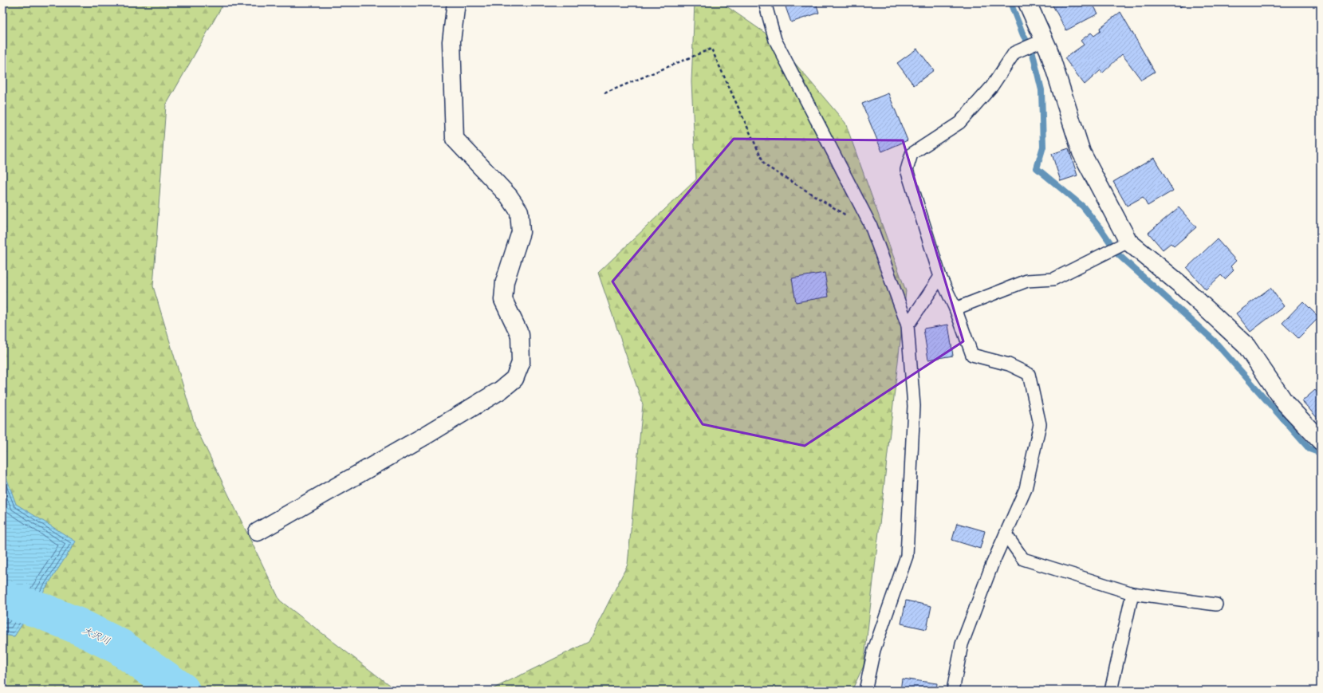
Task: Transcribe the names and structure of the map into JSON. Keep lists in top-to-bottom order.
{
  "water": ["大沢川"]
}
